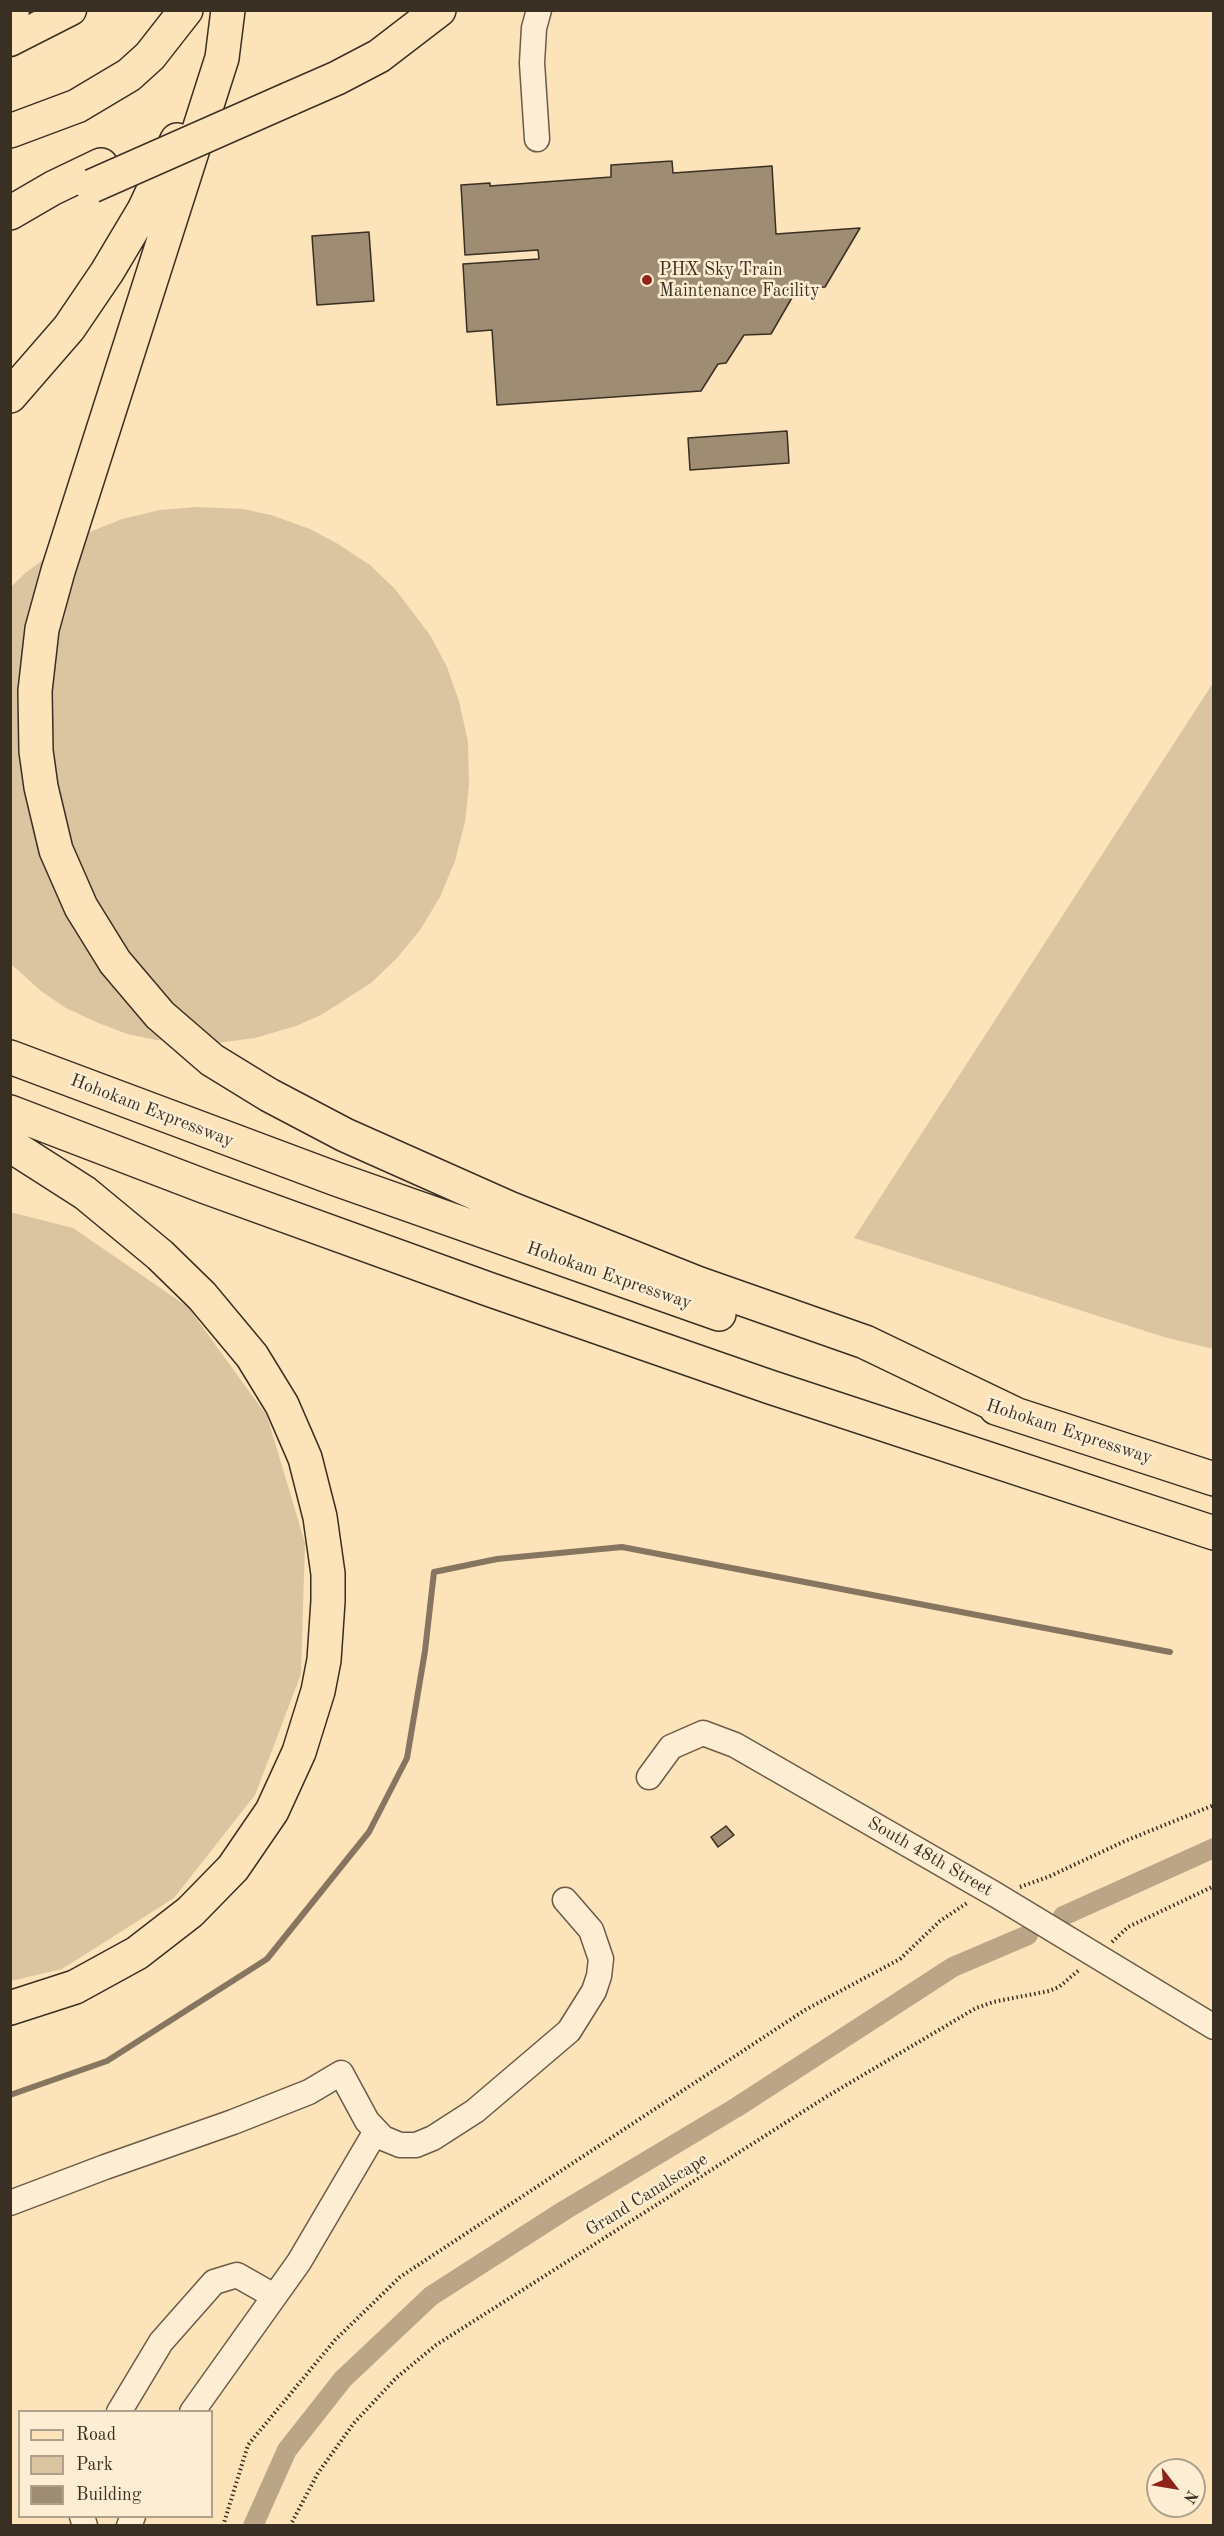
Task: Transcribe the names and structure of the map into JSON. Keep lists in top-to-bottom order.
{
  "streets": {
    "highway": ["Hohokam Expressway"],
    "street": ["South 48th Street"],
    "path": ["Grand Canalscape"]
  },
  "crossings": [
    ["South 48th Street", "Grand Canalscape"]
  ],
  "places": ["PHX Sky Train Maintenance Facility"],
  "legend": ["Road", "Park", "Building"],
  "north": "bottom right"
}
